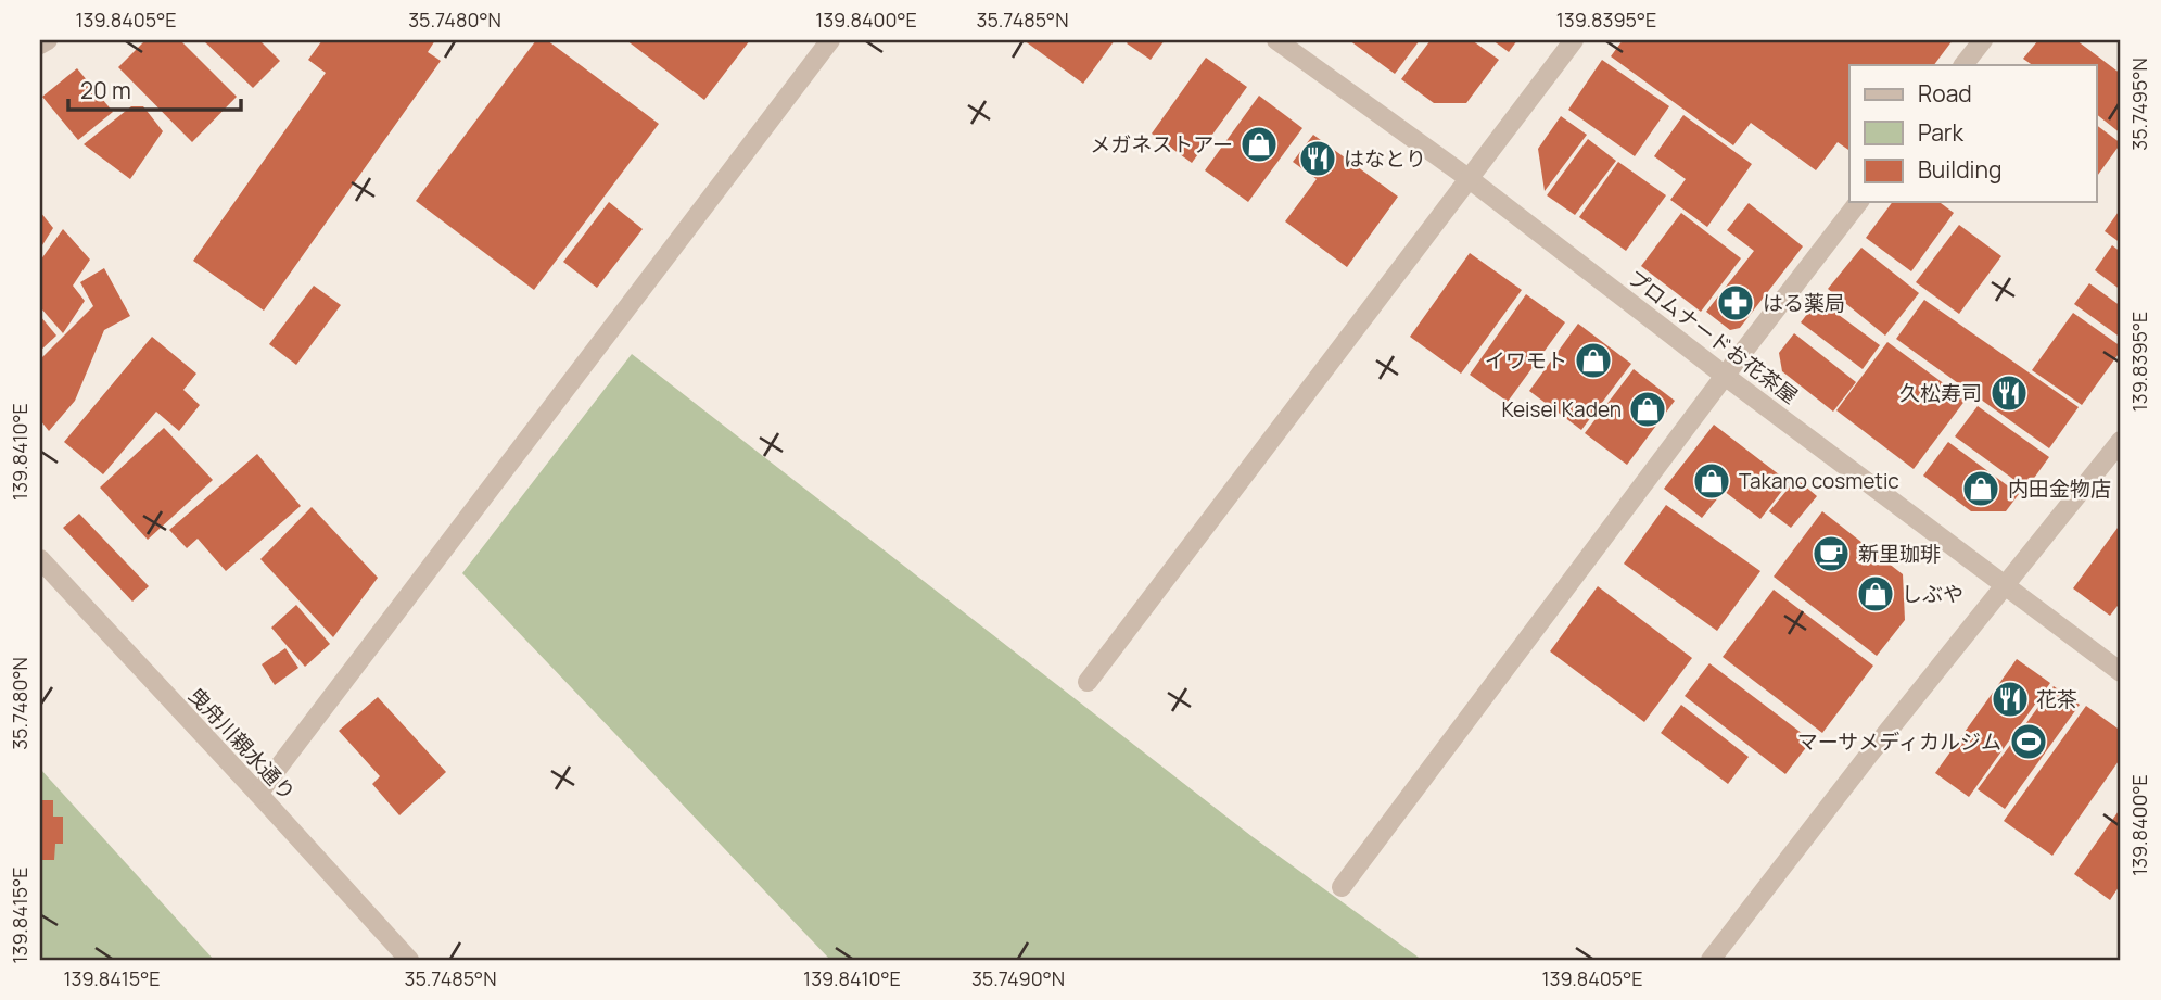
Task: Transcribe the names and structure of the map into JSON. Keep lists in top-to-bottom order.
{
  "streets": {
    "street": ["プロムナードお花茶屋", "曳舟川親水通り"]
  },
  "places": {
    "shop": [
      "メガネストアー",
      "イワモト",
      "Keisei Kaden",
      "Takano cosmetic",
      "内田金物店",
      "しぶや"
    ],
    "restaurant": ["はなとり", "久松寿司", "花茶"],
    "pharmacy": ["はる薬局"],
    "cafe": ["新里珈琲"],
    "sports": ["マーサメディカルジム"]
  },
  "legend": ["Road", "Park", "Building"],
  "scale_bar": "20 m",
  "coordinates": [
    "139.8405°E",
    "35.7480°N",
    "139.8400°E",
    "35.7485°N",
    "139.8395°E",
    "35.7495°N",
    "139.8410°E",
    "139.8415°E",
    "35.7490°N"
  ]
}
